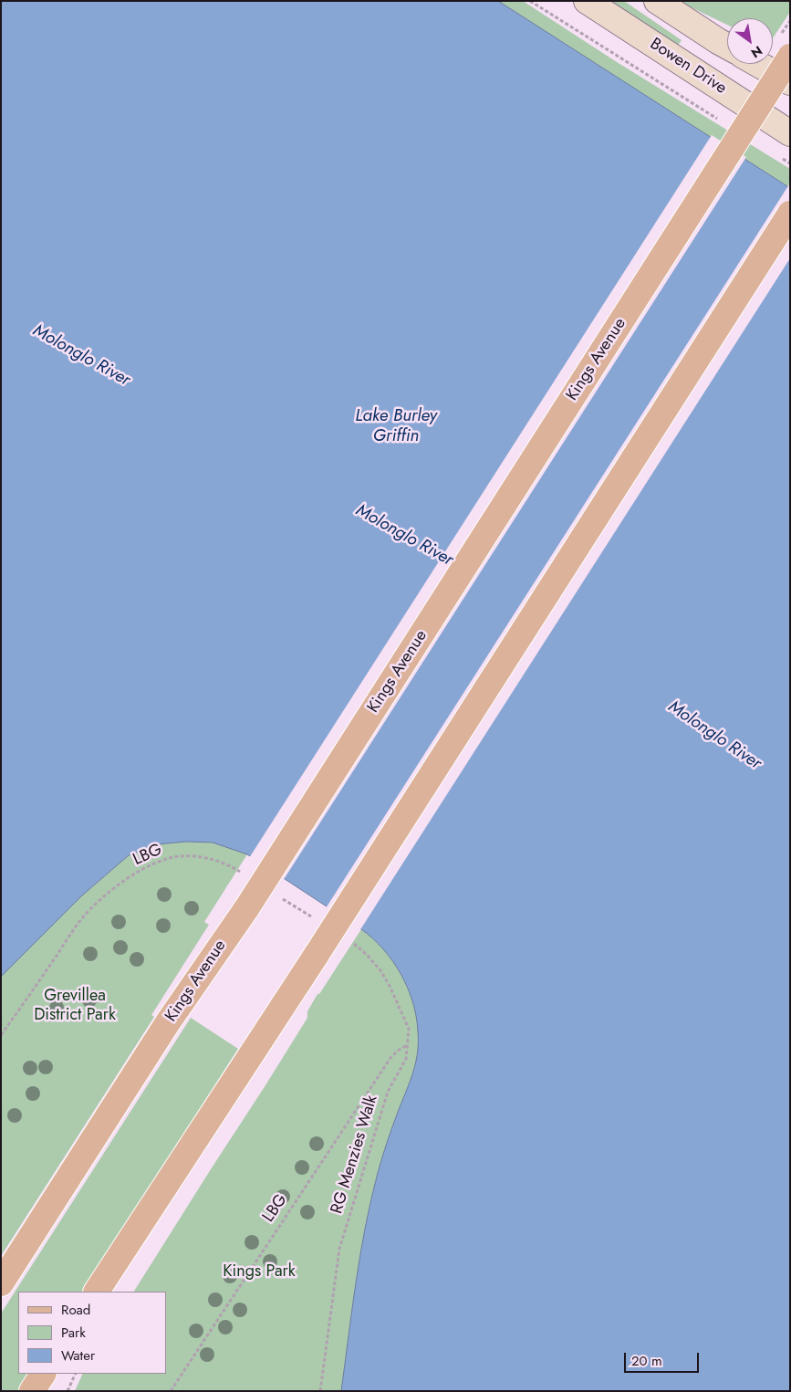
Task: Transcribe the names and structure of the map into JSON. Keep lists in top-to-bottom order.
{
  "streets": {
    "main road": ["Bowen Drive", "Kings Avenue"],
    "path": ["LBG", "RG Menzies Walk"]
  },
  "crossings": [
    ["LBG", "RG Menzies Walk"]
  ],
  "water": ["Molonglo River", "Lake Burley Griffin"],
  "parks": ["Grevillea District Park", "Kings Park"],
  "legend": ["Road", "Park", "Water"],
  "scale_bar": "20 m",
  "north": "bottom right"
}
